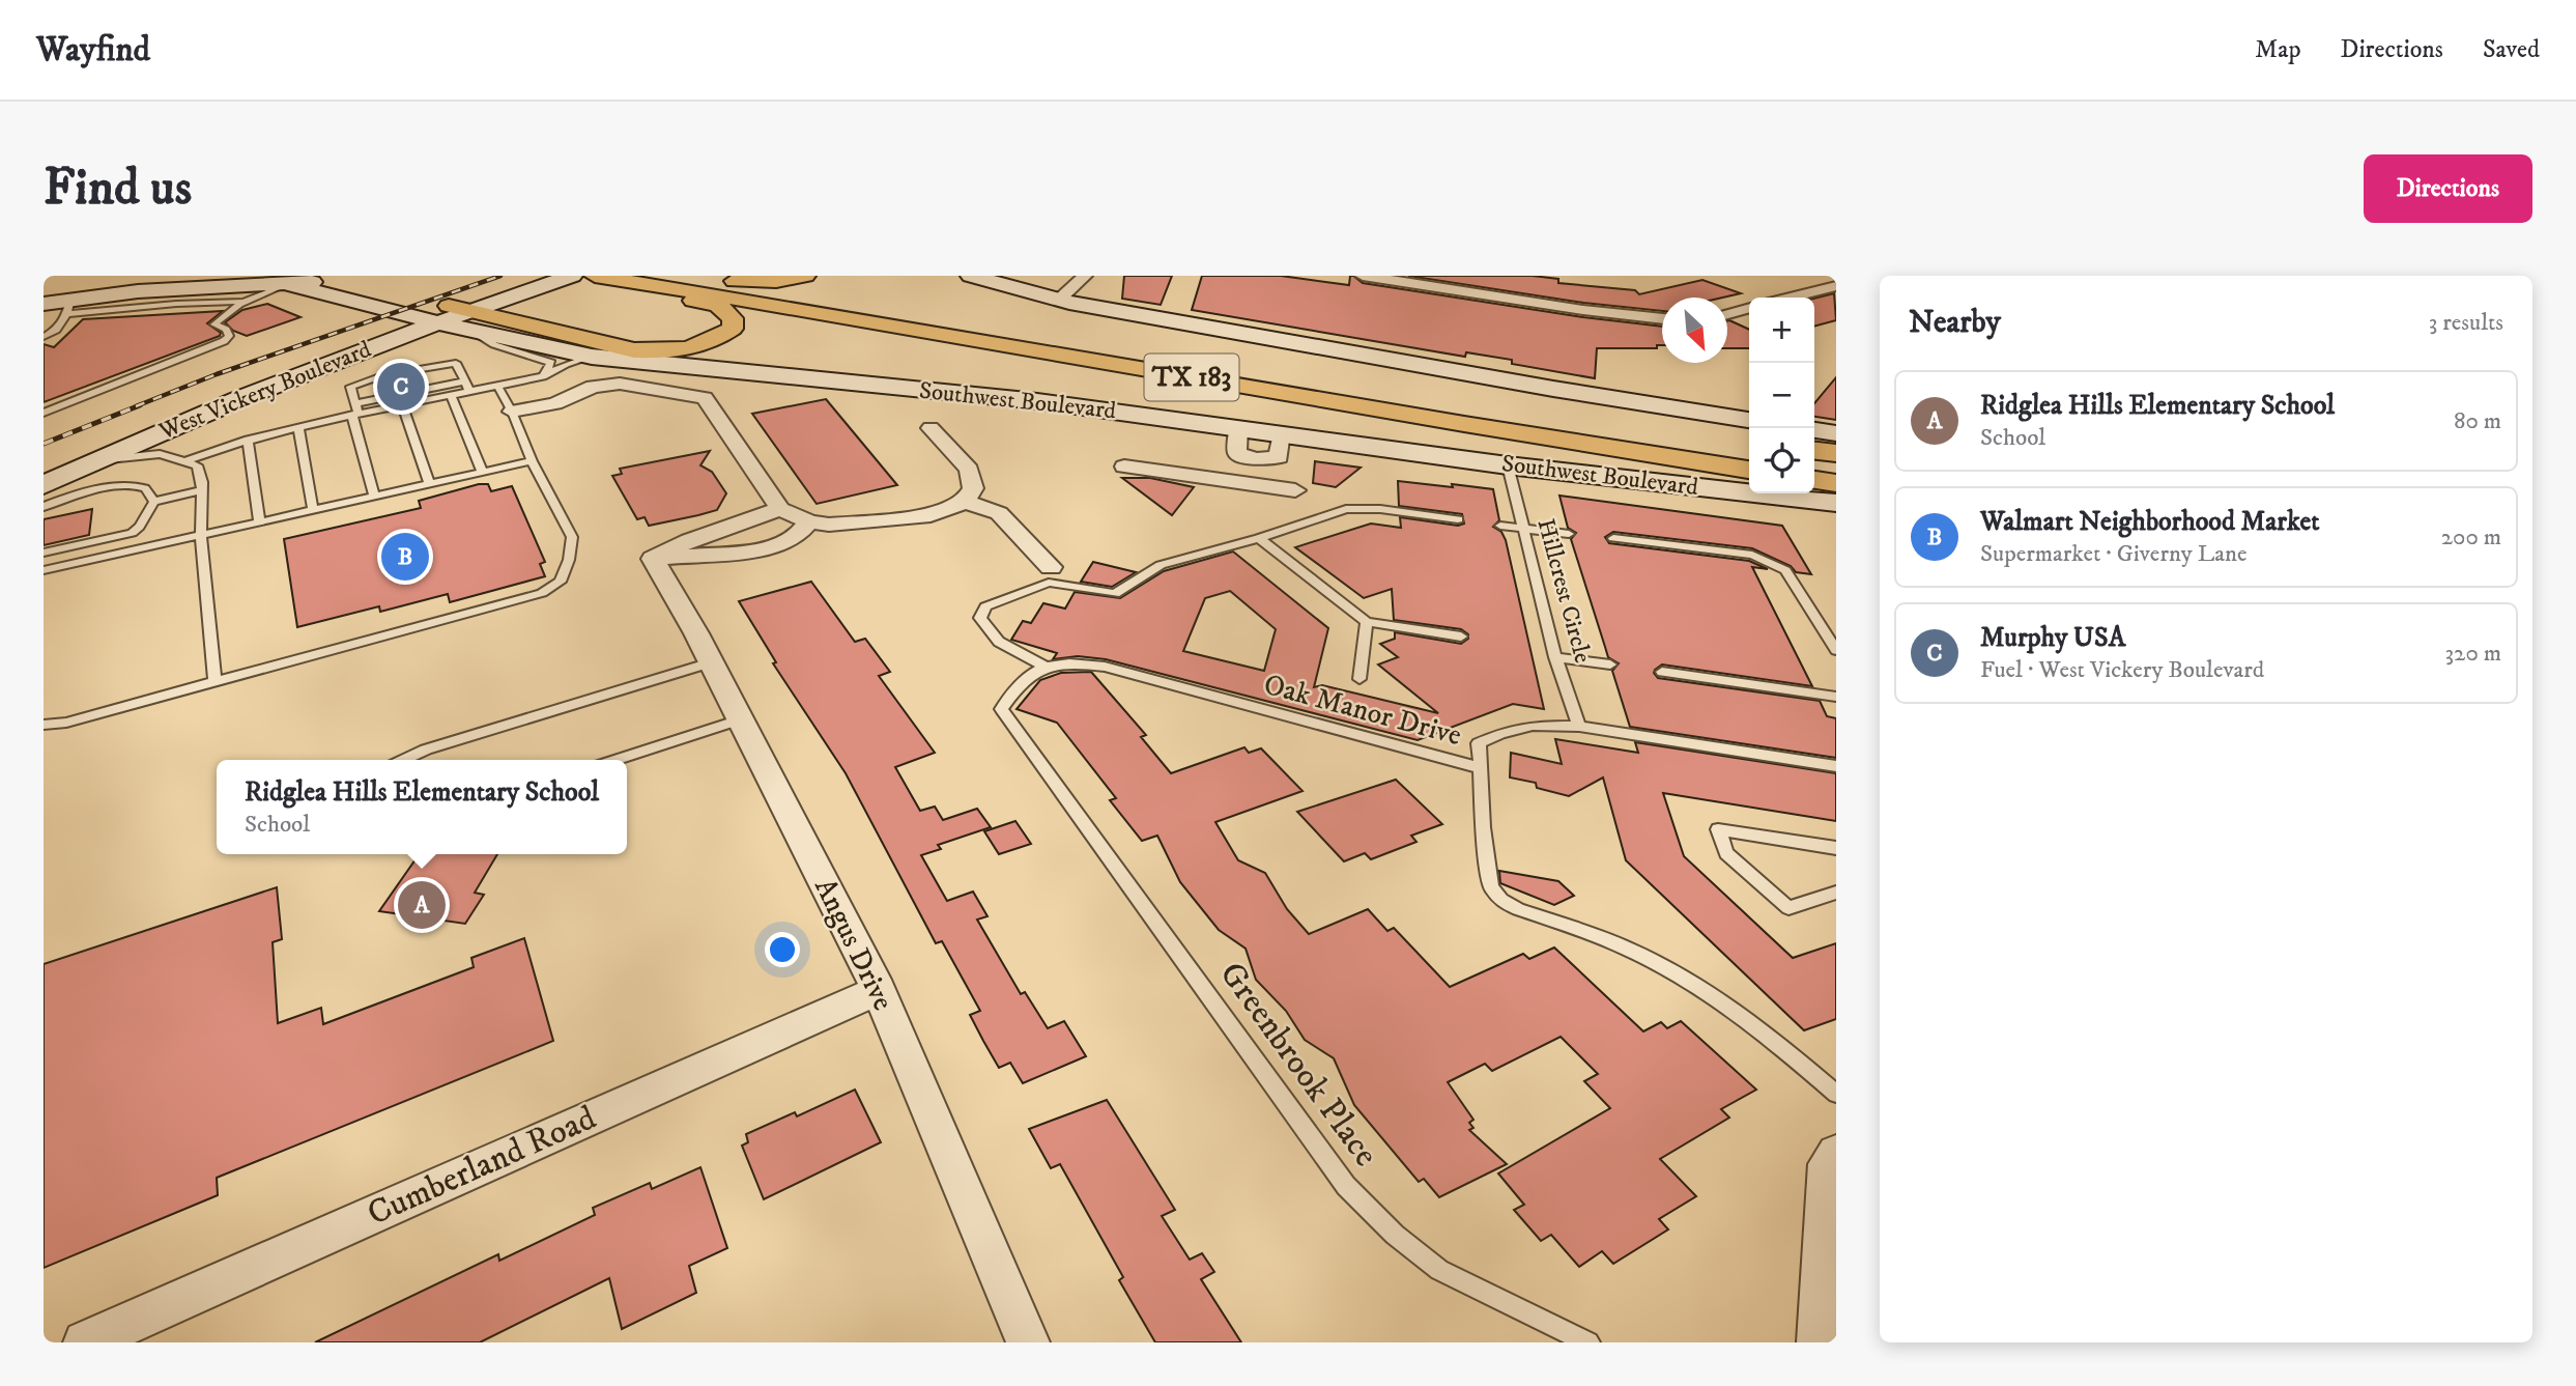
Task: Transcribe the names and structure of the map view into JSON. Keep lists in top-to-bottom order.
{
  "streets": {
    "highway": ["TX 183", "Southwest Boulevard"],
    "main road": ["West Vickery Boulevard"],
    "street": ["Angus Drive", "Cumberland Road"],
    "lane": ["Hillcrest Circle", "Oak Manor Drive", "Greenbrook Place"]
  },
  "crossings": [
    ["West Vickery Boulevard", "Southwest Boulevard"],
    ["Southwest Boulevard", "Hillcrest Circle"],
    ["Oak Manor Drive", "Greenbrook Place"],
    ["Angus Drive", "Cumberland Road"]
  ],
  "north": "bottom right",
  "page": {
    "header": "Wayfind",
    "nav": ["Map", "Directions", "Saved"],
    "buttons": "Directions",
    "title": "Find us",
    "heading": ["Nearby", "3 results"],
    "map_buttons": ["+", "−"],
    "pins": ["C", "B", "A"],
    "list": [
      {
        "mark": "A",
        "name": "Ridglea Hills Elementary School",
        "note": "School",
        "value": "80 m"
      },
      {
        "mark": "B",
        "name": "Walmart Neighborhood Market",
        "note": "Supermarket · Giverny Lane",
        "value": "200 m"
      },
      {
        "mark": "C",
        "name": "Murphy USA",
        "note": "Fuel · West Vickery Boulevard",
        "value": "320 m"
      }
    ],
    "popup": ["Ridglea Hills Elementary School", "School"]
  }
}
